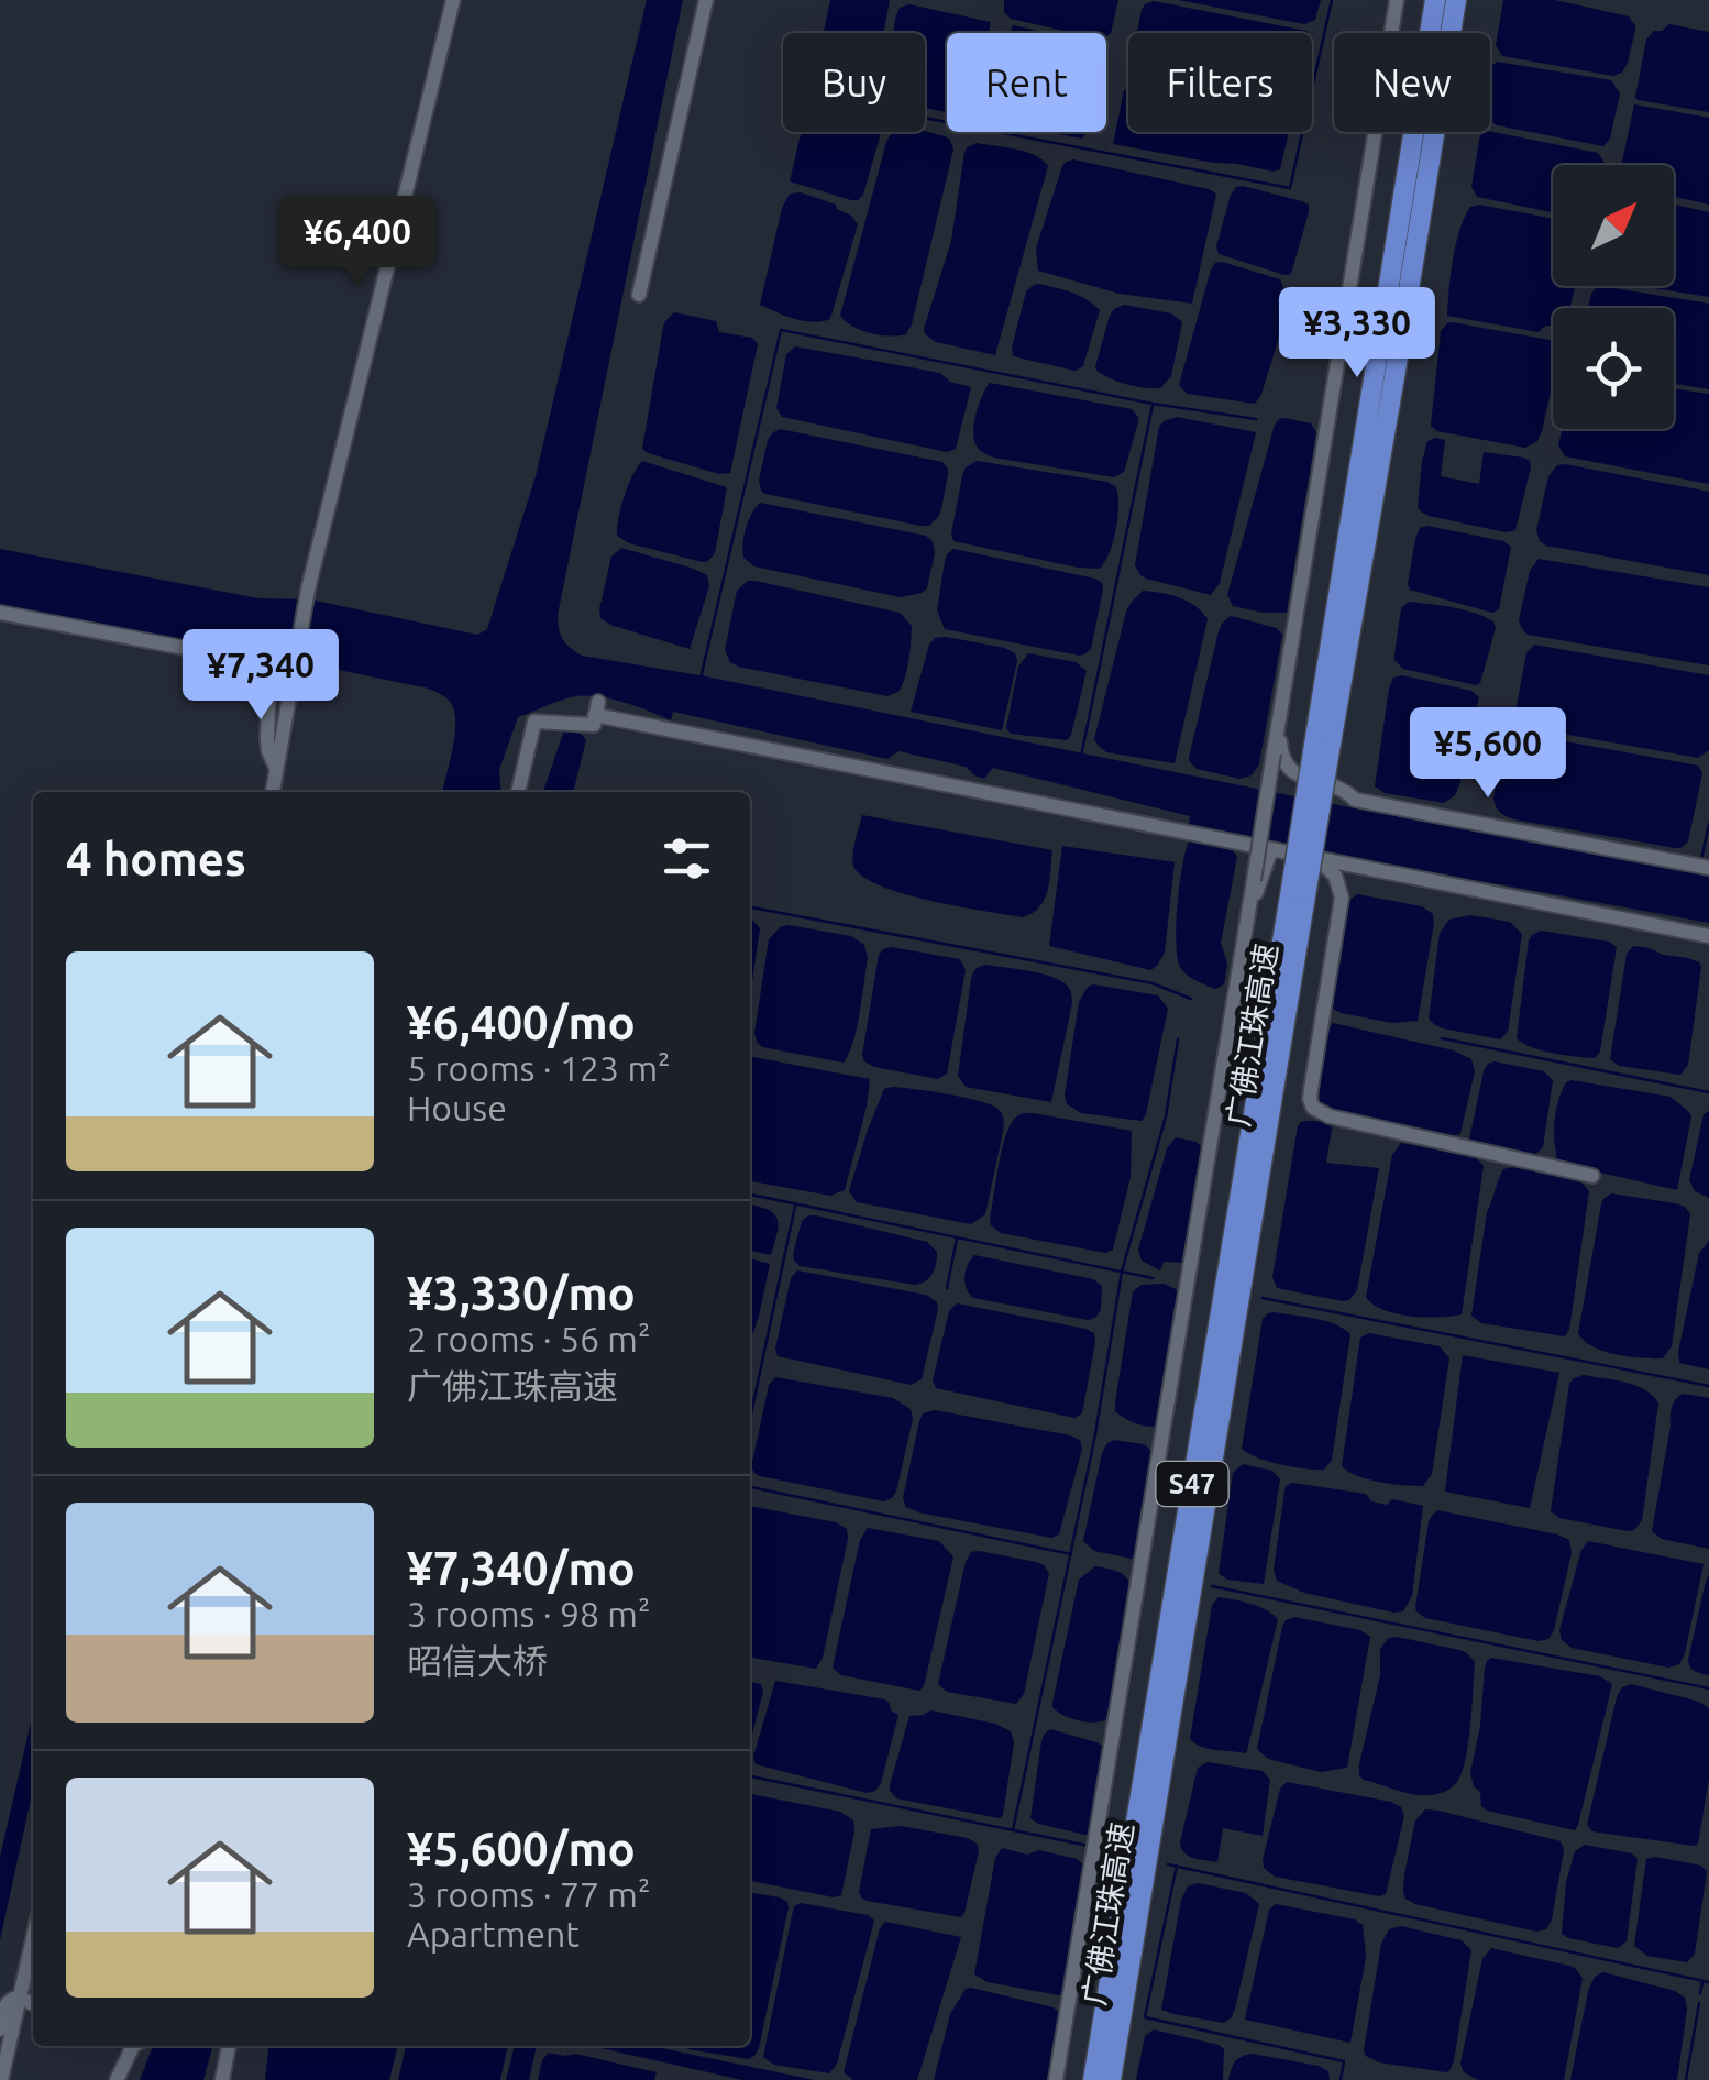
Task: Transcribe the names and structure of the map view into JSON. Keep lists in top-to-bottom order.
{
  "streets": {
    "highway": ["广佛江珠高速", "S47"]
  },
  "north": "top right",
  "page": {
    "chip": [
      "Buy",
      "Rent",
      "Filters",
      "New"
    ],
    "price": [
      "¥6,400",
      "¥3,330",
      "¥7,340",
      "¥5,600"
    ],
    "heading": "4 homes",
    "list": [
      {
        "name": "¥6,400/mo",
        "note": "5 rooms · 123 m² · House"
      },
      {
        "name": "¥3,330/mo",
        "note": "2 rooms · 56 m² · 广佛江珠高速"
      },
      {
        "name": "¥7,340/mo",
        "note": "3 rooms · 98 m² · 昭信大桥"
      },
      {
        "name": "¥5,600/mo",
        "note": "3 rooms · 77 m² · Apartment"
      }
    ]
  }
}
